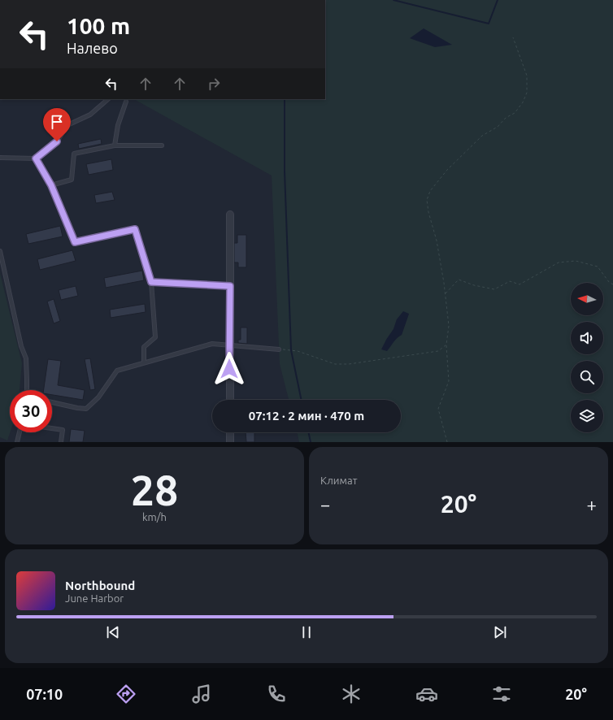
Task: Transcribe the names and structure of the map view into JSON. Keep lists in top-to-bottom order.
{
  "north": "left",
  "page": {
    "turn": ["100 m", "Налево"],
    "limit": "30",
    "trip": "07:12 · 2 мин · 470 m",
    "tile": [
      ["28", "km/h"],
      "Климат"
    ],
    "heat": ["−", "20°", "+"],
    "song": ["Northbound", "June Harbor"],
    "tabs": ["07:10", "20°"]
  }
}
